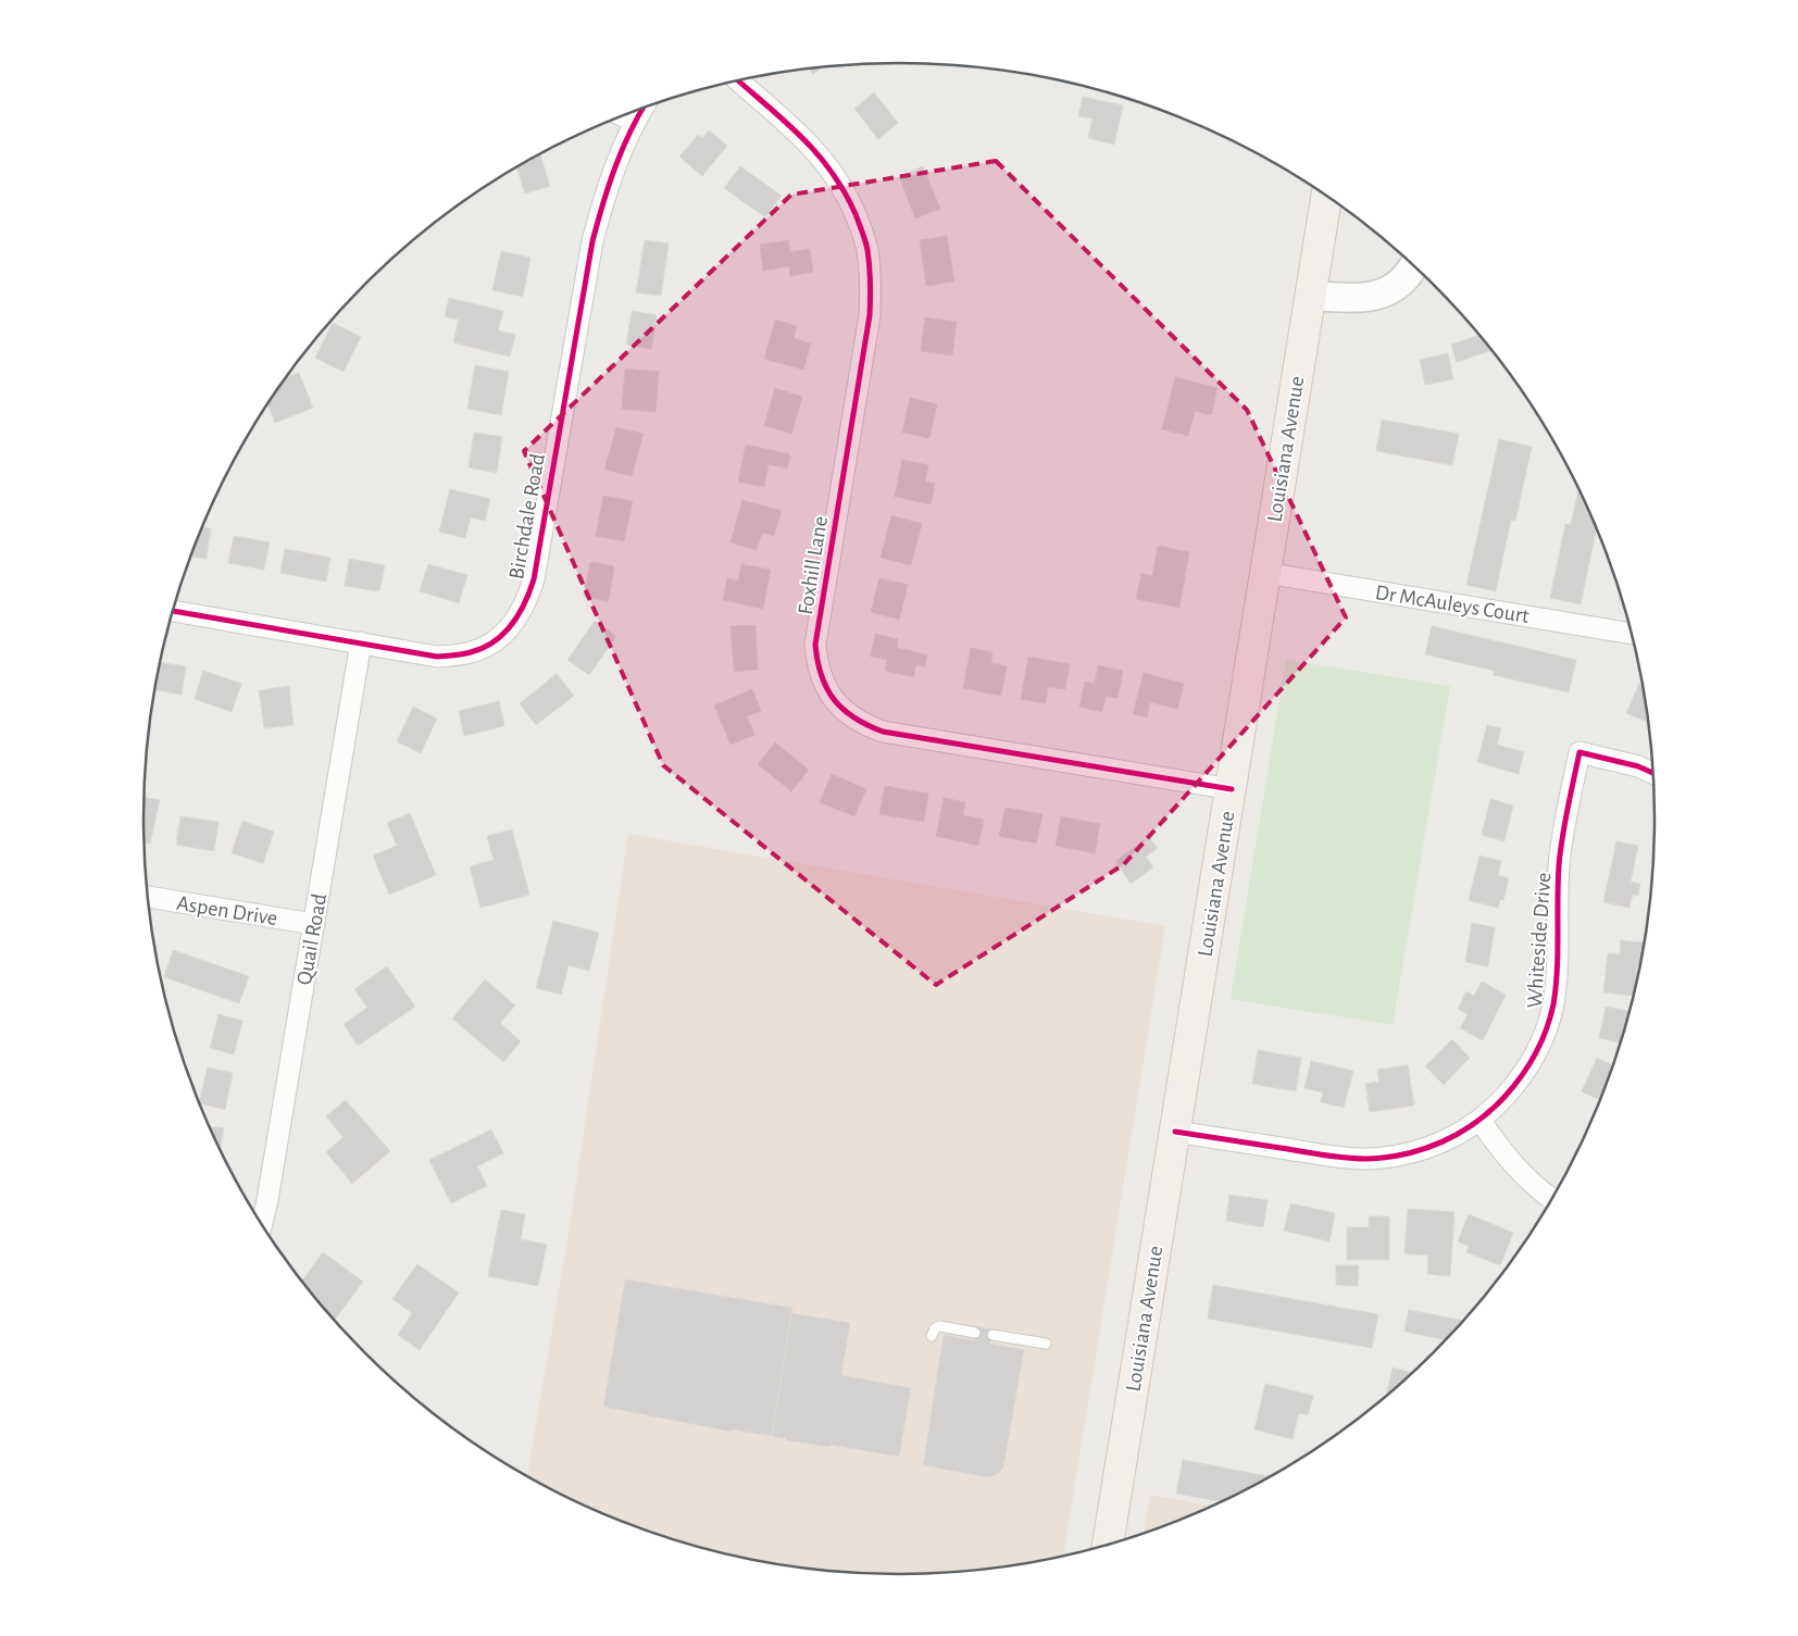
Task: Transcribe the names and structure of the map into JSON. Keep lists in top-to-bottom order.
{
  "streets": {
    "main road": ["Louisiana Avenue"],
    "street": [
      "Birchdale Road",
      "Foxhill Lane",
      "Dr McAuleys Court",
      "Aspen Drive",
      "Quail Road",
      "Whiteside Drive"
    ]
  },
  "crossings": [
    ["Louisiana Avenue", "Foxhill Lane"],
    ["Louisiana Avenue", "Dr McAuleys Court"],
    ["Louisiana Avenue", "Whiteside Drive"],
    ["Birchdale Road", "Quail Road"],
    ["Aspen Drive", "Quail Road"]
  ]
}
